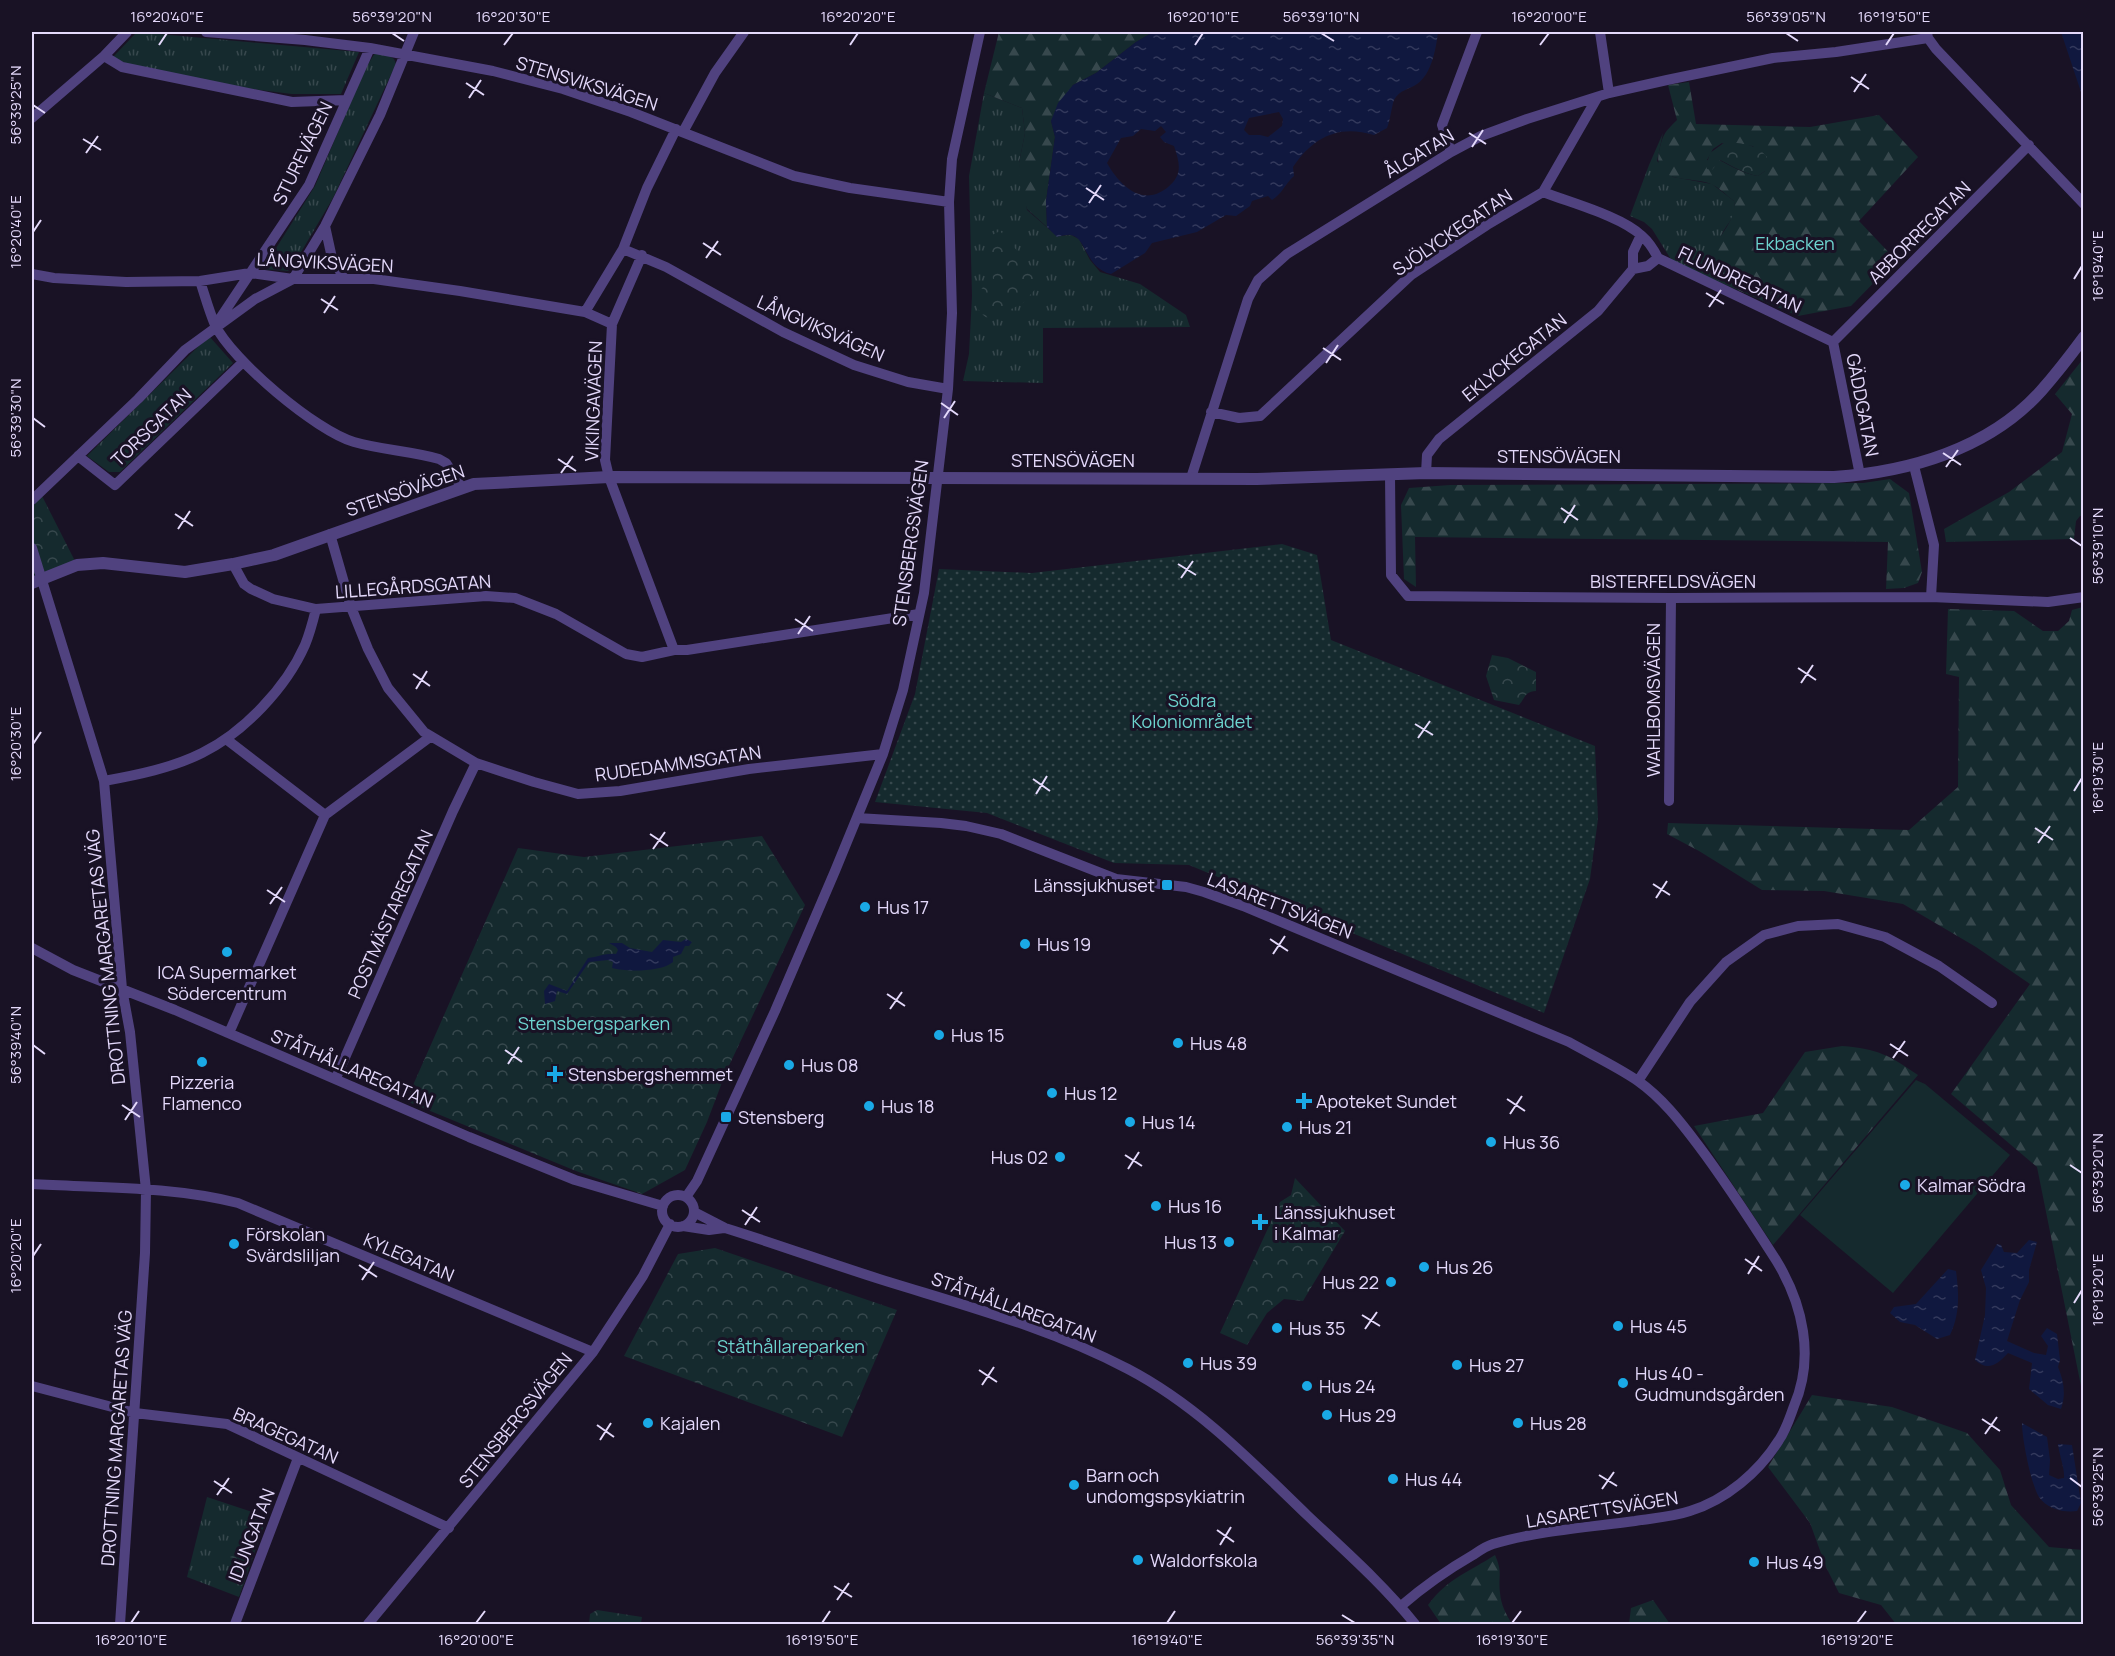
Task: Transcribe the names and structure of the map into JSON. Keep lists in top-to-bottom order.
{
  "streets": {
    "street": [
      "STENSVIKSVÄGEN",
      "STUREVÄGEN",
      "ÅLGATAN",
      "SJÖLYCKEGATAN",
      "ABBORREGATAN",
      "LÅNGVIKSVÄGEN",
      "FLUNDREGATAN",
      "EKLYCKEGATAN",
      "VIKINGAVÄGEN",
      "GÄDDGATAN",
      "TORSGATAN",
      "STENSÖVÄGEN",
      "STENSBERGSVÄGEN",
      "BISTERFELDSVÄGEN",
      "LILLEGÅRDSGATAN",
      "WAHLBOMSVÄGEN",
      "RUDEDAMMSGATAN",
      "LASARETTSVÄGEN",
      "POSTMÄSTAREGATAN",
      "DROTTNING MARGARETAS VÄG",
      "STÅTHÅLLAREGATAN",
      "KYLEGATAN",
      "BRAGEGATAN",
      "IDUNGATAN"
    ]
  },
  "crossings": [
    ["STENSVIKSVÄGEN", "STUREVÄGEN"],
    ["STENSVIKSVÄGEN", "STENSBERGSVÄGEN"],
    ["STUREVÄGEN", "LÅNGVIKSVÄGEN"],
    ["STUREVÄGEN", "TORSGATAN"],
    ["ÅLGATAN", "SJÖLYCKEGATAN"],
    ["ÅLGATAN", "STENSÖVÄGEN"],
    ["SJÖLYCKEGATAN", "FLUNDREGATAN"],
    ["ABBORREGATAN", "FLUNDREGATAN"],
    ["ABBORREGATAN", "GÄDDGATAN"],
    ["LÅNGVIKSVÄGEN", "VIKINGAVÄGEN"],
    ["LÅNGVIKSVÄGEN", "STENSBERGSVÄGEN"],
    ["FLUNDREGATAN", "EKLYCKEGATAN"],
    ["FLUNDREGATAN", "GÄDDGATAN"],
    ["EKLYCKEGATAN", "STENSÖVÄGEN"],
    ["VIKINGAVÄGEN", "STENSÖVÄGEN"],
    ["VIKINGAVÄGEN", "LILLEGÅRDSGATAN"],
    ["GÄDDGATAN", "STENSÖVÄGEN"],
    ["STENSÖVÄGEN", "STENSBERGSVÄGEN"],
    ["STENSÖVÄGEN", "BISTERFELDSVÄGEN"],
    ["STENSÖVÄGEN", "LILLEGÅRDSGATAN"],
    ["STENSÖVÄGEN", "RUDEDAMMSGATAN"],
    ["STENSÖVÄGEN", "DROTTNING MARGARETAS VÄG"],
    ["STENSBERGSVÄGEN", "LILLEGÅRDSGATAN"],
    ["STENSBERGSVÄGEN", "RUDEDAMMSGATAN"],
    ["STENSBERGSVÄGEN", "LASARETTSVÄGEN"],
    ["STENSBERGSVÄGEN", "STÅTHÅLLAREGATAN"],
    ["STENSBERGSVÄGEN", "KYLEGATAN"],
    ["STENSBERGSVÄGEN", "BRAGEGATAN"],
    ["BISTERFELDSVÄGEN", "WAHLBOMSVÄGEN"],
    ["LILLEGÅRDSGATAN", "RUDEDAMMSGATAN"],
    ["RUDEDAMMSGATAN", "POSTMÄSTAREGATAN"],
    ["LASARETTSVÄGEN", "STÅTHÅLLAREGATAN"],
    ["POSTMÄSTAREGATAN", "STÅTHÅLLAREGATAN"],
    ["DROTTNING MARGARETAS VÄG", "STÅTHÅLLAREGATAN"],
    ["DROTTNING MARGARETAS VÄG", "KYLEGATAN"],
    ["DROTTNING MARGARETAS VÄG", "BRAGEGATAN"],
    ["BRAGEGATAN", "IDUNGATAN"]
  ],
  "parks": [
    "Ekbacken",
    "Södra Koloniområdet",
    "Stensbergsparken",
    "Ståthållareparken"
  ],
  "places": {
    "transit": ["Länssjukhuset", "Stensberg"],
    "other": [
      "Hus 17",
      "Hus 19",
      "ICA Supermarket Södercentrum",
      "Hus 15",
      "Hus 48",
      "Pizzeria Flamenco",
      "Hus 08",
      "Hus 12",
      "Hus 18",
      "Hus 14",
      "Hus 21",
      "Hus 36",
      "Hus 02",
      "Kalmar Södra",
      "Hus 16",
      "Hus 13",
      "Förskolan Svärdsliljan",
      "Hus 26",
      "Hus 22",
      "Hus 45",
      "Hus 35",
      "Hus 39",
      "Hus 27",
      "Hus 40 - Gudmundsgården",
      "Hus 24",
      "Hus 29",
      "Kajalen",
      "Hus 28",
      "Hus 44",
      "Barn och undomgspsykiatrin",
      "Waldorfskola",
      "Hus 49"
    ],
    "health": ["Stensbergshemmet", "Apoteket Sundet", "Länssjukhuset i Kalmar"]
  },
  "coordinates": [
    "16°20'40\"E",
    "56°39'20\"N",
    "16°20'30\"E",
    "16°20'20\"E",
    "16°20'10\"E",
    "56°39'10\"N",
    "16°20'00\"E",
    "56°39'05\"N",
    "16°19'50\"E",
    "56°39'25\"N",
    "16°19'40\"E",
    "56°39'30\"N",
    "16°19'30\"E",
    "56°39'40\"N",
    "16°19'20\"E",
    "56°39'35\"N"
  ]
}
